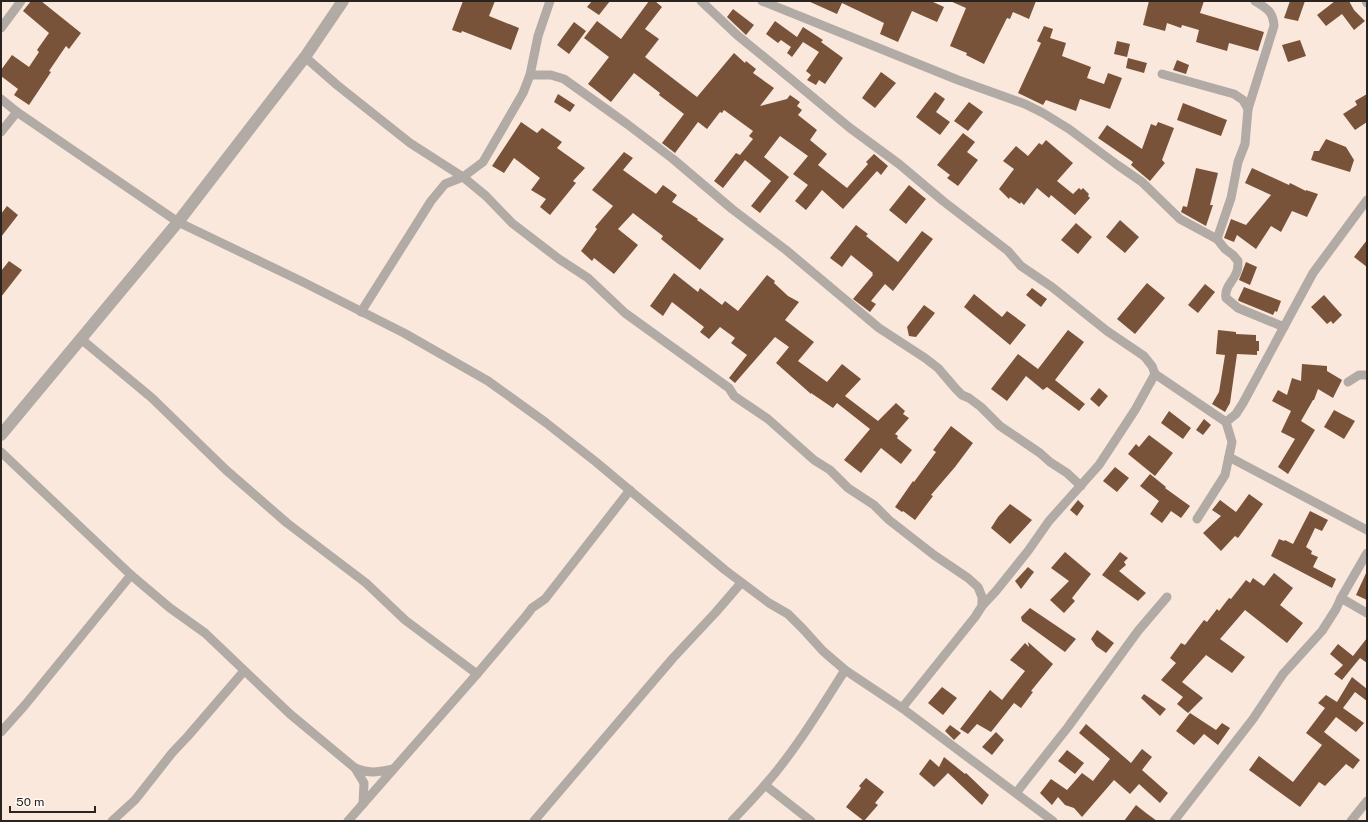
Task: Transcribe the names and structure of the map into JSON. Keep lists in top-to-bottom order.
{
  "scale_bar": "50 m"
}
